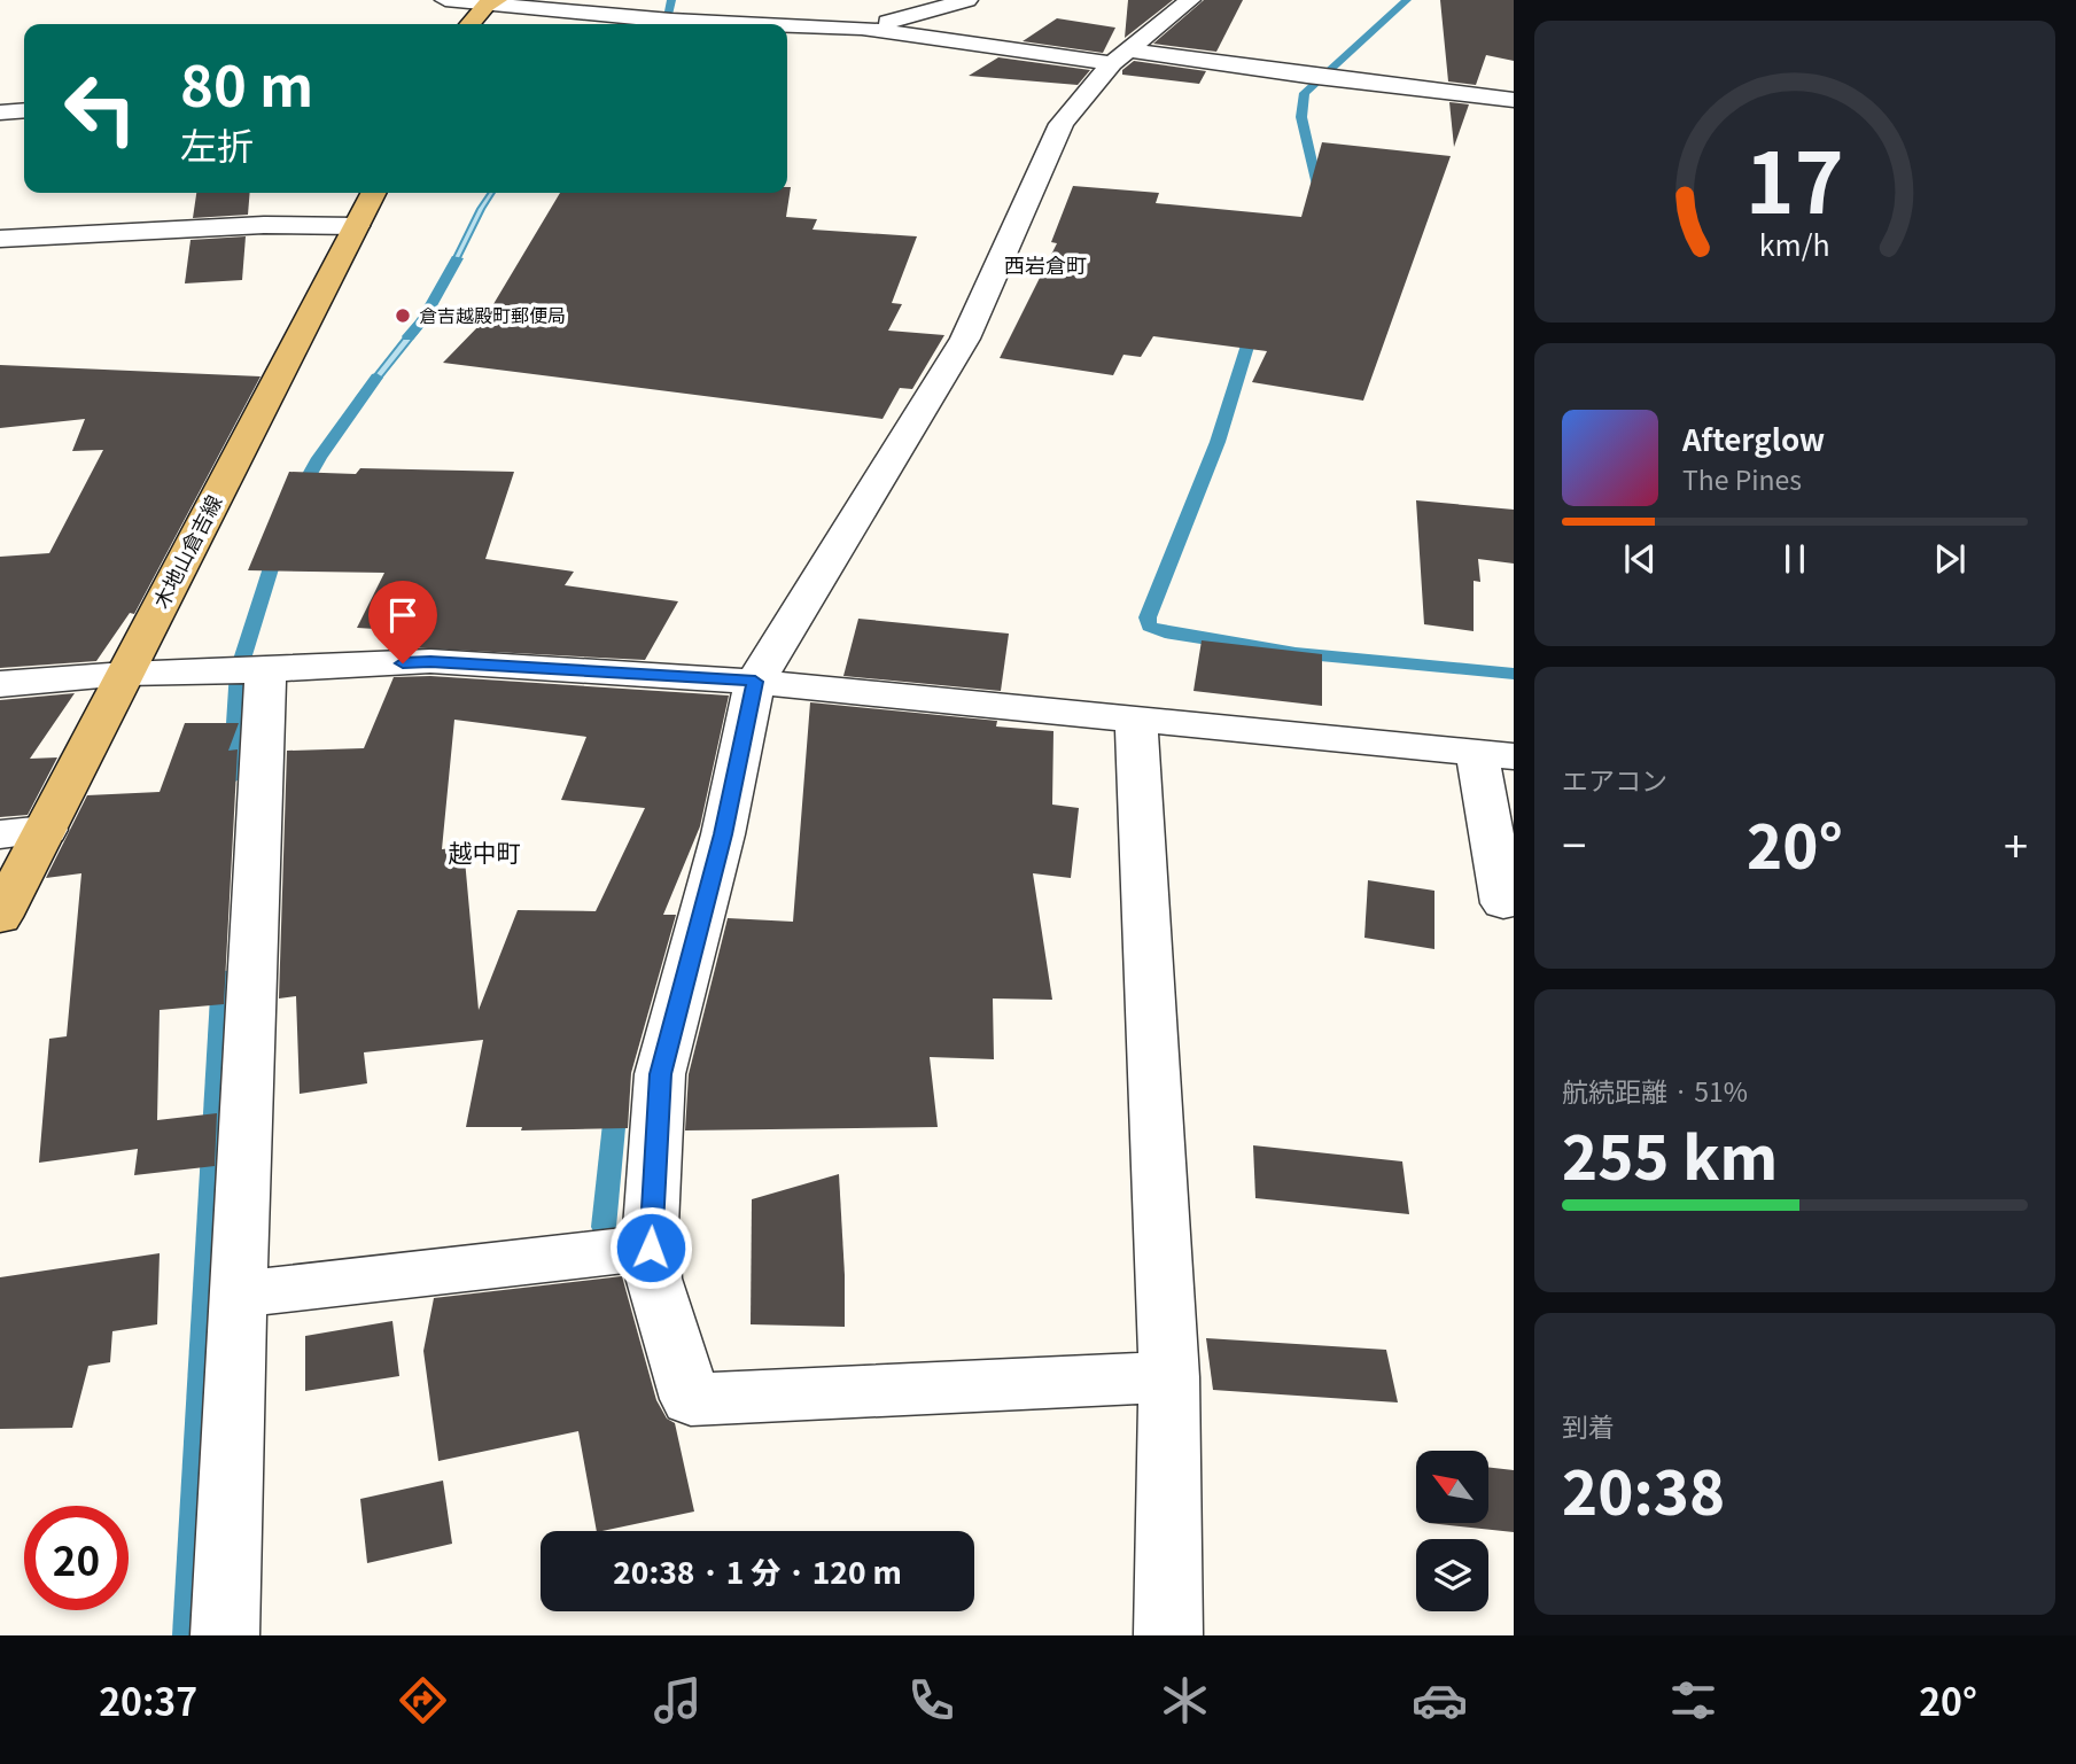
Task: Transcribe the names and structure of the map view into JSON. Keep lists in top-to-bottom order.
{
  "streets": {
    "main road": ["木地山倉吉線"]
  },
  "districts": ["西岩倉町", "越中町"],
  "places": ["倉吉越殿町郵便局"],
  "north": "top left",
  "page": {
    "turn": ["80 m", "左折"],
    "song": ["Afterglow", "The Pines"],
    "tile": [
      "エアコン",
      ["航続距離 · 51%", "255 km"],
      ["到着", "20:38"]
    ],
    "heat": ["−", "20°", "+"],
    "limit": "20",
    "trip": "20:38 · 1 分 · 120 m",
    "tabs": ["20:37", "20°"],
    "gauge": ["17", "km/h"]
  }
}
